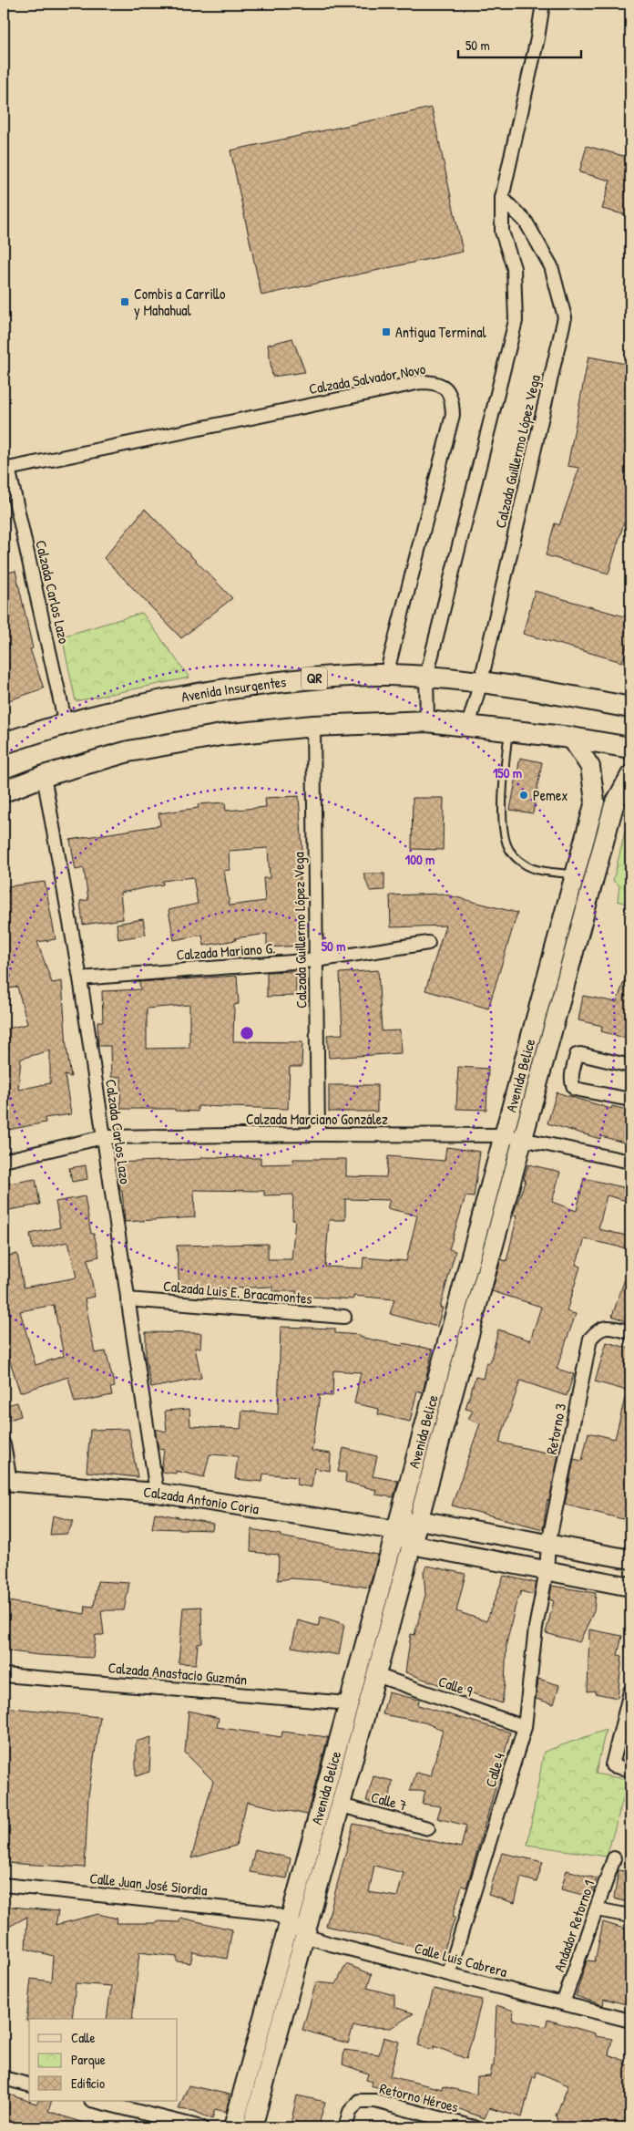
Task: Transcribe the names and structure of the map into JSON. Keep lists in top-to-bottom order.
{
  "streets": {
    "main road": [
      "QR",
      "Avenida Insurgentes",
      "Avenida Belice",
      "Calzada Antonio Coria"
    ],
    "street": [
      "Calzada Salvador Novo",
      "Calzada Guillermo López Vega",
      "Calzada Carlos Lazo",
      "Calzada Mariano G.",
      "Calzada Marciano González",
      "Calzada Luis E. Bracamontes",
      "Retorno 3",
      "Calzada Anastacio Guzmán",
      "Calle 9",
      "Calle 4",
      "Calle 7",
      "Calle Juan José Siordia",
      "Andador Retorno 1",
      "Calle Luis Cabrera",
      "Retorno Héroes"
    ]
  },
  "crossings": [
    ["Calzada Salvador Novo", "Calzada Carlos Lazo"],
    ["Calzada Salvador Novo", "Avenida Insurgentes"],
    ["Calzada Guillermo López Vega", "Avenida Insurgentes"],
    ["Calzada Guillermo López Vega", "Calzada Mariano G."],
    ["Calzada Guillermo López Vega", "Calzada Marciano González"],
    ["Calzada Carlos Lazo", "Avenida Insurgentes"],
    ["Calzada Carlos Lazo", "Calzada Mariano G."],
    ["Calzada Carlos Lazo", "Calzada Marciano González"],
    ["Calzada Carlos Lazo", "Calzada Luis E. Bracamontes"],
    ["Calzada Carlos Lazo", "Calzada Antonio Coria"],
    ["Avenida Belice", "Calzada Marciano González"],
    ["Avenida Belice", "Calzada Antonio Coria"],
    ["Avenida Belice", "Calzada Anastacio Guzmán"],
    ["Avenida Belice", "Calle 9"],
    ["Avenida Belice", "Calle 7"],
    ["Avenida Belice", "Calle Juan José Siordia"],
    ["Avenida Belice", "Calle Luis Cabrera"],
    ["Retorno 3", "Calle 4"],
    ["Calle 9", "Calle 4"],
    ["Calle 4", "Calle Luis Cabrera"],
    ["Andador Retorno 1", "Calle Luis Cabrera"]
  ],
  "places": {
    "transit": ["Combis a Carrillo y Mahahual", "Antigua Terminal"],
    "other": ["Pemex"]
  },
  "legend": ["Calle", "Parque", "Edificio"],
  "scale_bar": "50 m",
  "rings": ["150 m", "100 m", "50 m"]
}
